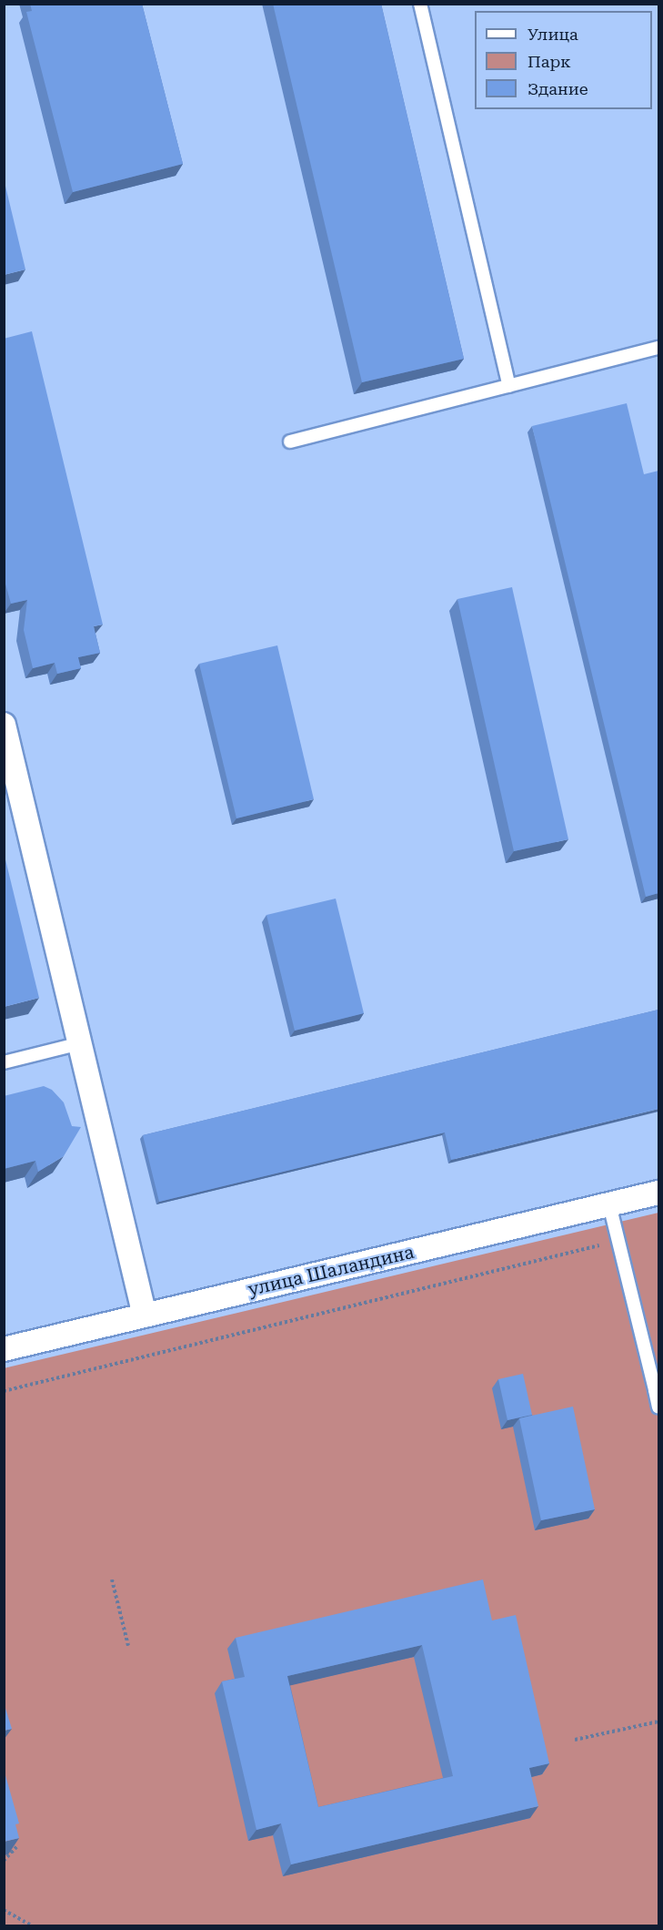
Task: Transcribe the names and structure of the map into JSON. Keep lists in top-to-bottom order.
{
  "streets": {
    "street": ["улица Шаландина"]
  },
  "legend": ["Улица", "Парк", "Здание"]
}
